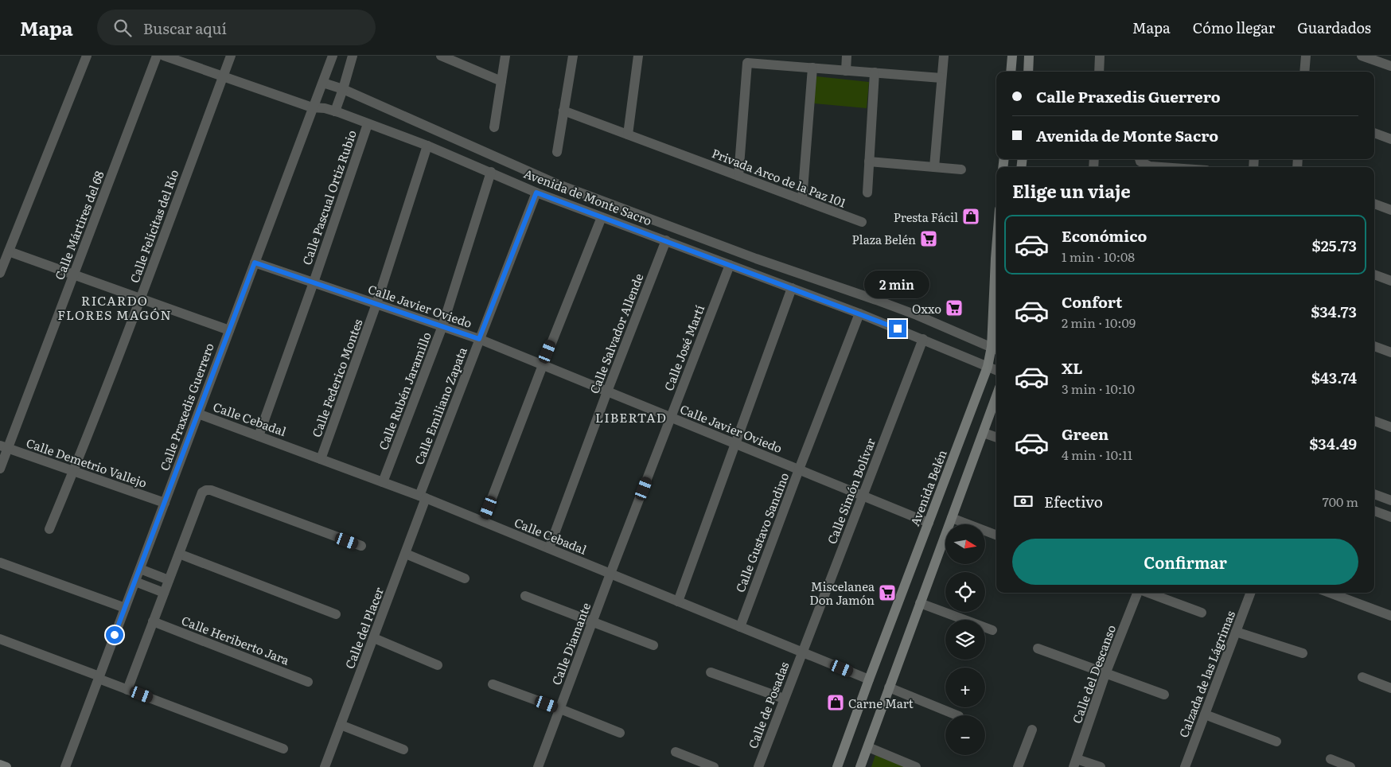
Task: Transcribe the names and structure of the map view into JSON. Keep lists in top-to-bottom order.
{
  "streets": {
    "main road": ["Avenida Belén"],
    "street": [
      "Privada Arco de la Paz 101",
      "Avenida de Monte Sacro",
      "Calle Pascual Ortiz Rubio",
      "Calle Mártires del 68",
      "Calle Felícitas del Río",
      "Calle Javier Oviedo",
      "Calle Salvador Allende",
      "Calle José Martí",
      "Calle Federico Montes",
      "Calle Rubén Jaramillo",
      "Calle Emiliano Zapata",
      "Calle Praxedis Guerrero",
      "Calle Cebadal",
      "Calle Demetrio Vallejo",
      "Calle Simón Bolívar",
      "Calle Gustavo Sandino",
      "Calle del Placer",
      "Calle Heriberto Jara",
      "Calle Diamante",
      "Calle del Descanso",
      "Calzada de las Lágrimas",
      "Calle de Posadas"
    ]
  },
  "crossings": [
    ["Avenida de Monte Sacro", "Calle Pascual Ortiz Rubio"],
    ["Avenida de Monte Sacro", "Calle Felícitas del Río"],
    ["Avenida de Monte Sacro", "Calle Salvador Allende"],
    ["Avenida de Monte Sacro", "Calle José Martí"],
    ["Avenida de Monte Sacro", "Calle Federico Montes"],
    ["Avenida de Monte Sacro", "Calle Rubén Jaramillo"],
    ["Avenida de Monte Sacro", "Calle Emiliano Zapata"],
    ["Avenida de Monte Sacro", "Calle Praxedis Guerrero"],
    ["Avenida de Monte Sacro", "Avenida Belén"],
    ["Avenida de Monte Sacro", "Calle Simón Bolívar"],
    ["Avenida de Monte Sacro", "Calle Gustavo Sandino"],
    ["Calle Pascual Ortiz Rubio", "Calle Javier Oviedo"],
    ["Calle Pascual Ortiz Rubio", "Calle Cebadal"],
    ["Calle Mártires del 68", "Calle Demetrio Vallejo"],
    ["Calle Felícitas del Río", "Calle Demetrio Vallejo"],
    ["Calle Javier Oviedo", "Calle Salvador Allende"],
    ["Calle Javier Oviedo", "Calle José Martí"],
    ["Calle Javier Oviedo", "Calle Federico Montes"],
    ["Calle Javier Oviedo", "Calle Rubén Jaramillo"],
    ["Calle Javier Oviedo", "Calle Emiliano Zapata"],
    ["Calle Javier Oviedo", "Calle Praxedis Guerrero"],
    ["Calle Javier Oviedo", "Avenida Belén"],
    ["Calle Javier Oviedo", "Calle Simón Bolívar"],
    ["Calle Javier Oviedo", "Calle Gustavo Sandino"],
    ["Calle Salvador Allende", "Calle Cebadal"],
    ["Calle José Martí", "Calle Cebadal"],
    ["Calle José Martí", "Calle Diamante"],
    ["Calle Federico Montes", "Calle Cebadal"],
    ["Calle Rubén Jaramillo", "Calle Cebadal"],
    ["Calle Emiliano Zapata", "Calle Cebadal"],
    ["Calle Emiliano Zapata", "Calle del Placer"],
    ["Calle Praxedis Guerrero", "Calle Cebadal"],
    ["Calle Praxedis Guerrero", "Calle Demetrio Vallejo"],
    ["Calle Cebadal", "Avenida Belén"],
    ["Calle Cebadal", "Calle Simón Bolívar"],
    ["Calle Cebadal", "Calle Gustavo Sandino"],
    ["Calle Cebadal", "Calle del Placer"],
    ["Calle Cebadal", "Calle Diamante"],
    ["Calle Cebadal", "Calle de Posadas"],
    ["Calle Simón Bolívar", "Calle de Posadas"]
  ],
  "districts": ["RICARDO FLORES MAGÓN", "LIBERTAD"],
  "places": {
    "shop": ["Presta Fácil", "Carne Mart"],
    "supermarket": ["Plaza Belén", "Oxxo", "Miscelanea Don Jamón"]
  },
  "north": "right",
  "page": {
    "header": "Mapa",
    "search": "Buscar aquí",
    "nav": ["Mapa", "Cómo llegar", "Guardados"],
    "banner": ["Calle Praxedis Guerrero", "Avenida de Monte Sacro"],
    "heading": "Elige un viaje",
    "list": [
      {
        "name": "Económico",
        "note": "1 min · 10:08",
        "value": "$25.73"
      },
      {
        "name": "Confort",
        "note": "2 min · 10:09",
        "value": "$34.73"
      },
      {
        "name": "XL",
        "note": "3 min · 10:10",
        "value": "$43.74"
      },
      {
        "name": "Green",
        "note": "4 min · 10:11",
        "value": "$34.49"
      }
    ],
    "bubble": "2 min",
    "pay": ["Efectivo", "700 m"],
    "map_buttons": ["+", "−"],
    "buttons": "Confirmar"
  }
}
